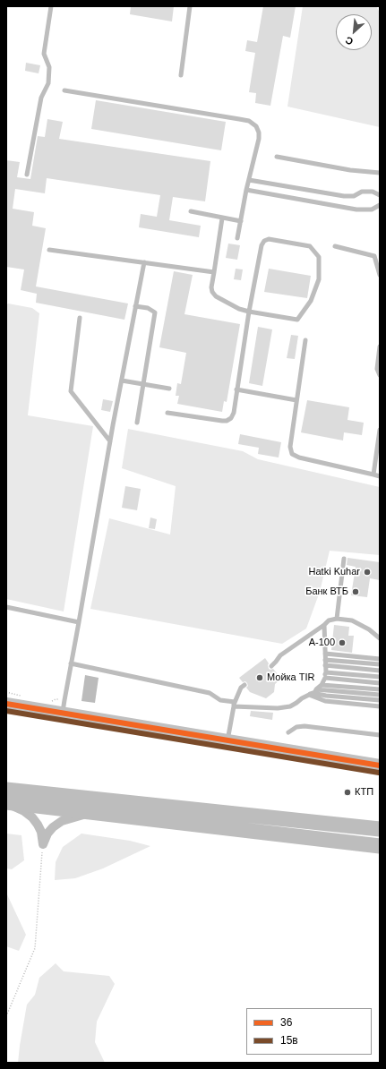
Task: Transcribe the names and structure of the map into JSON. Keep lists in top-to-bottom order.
{
  "places": [
    "Hatki Kuhar",
    "Банк ВТБ",
    "А-100",
    "Мойка TIR",
    "КТП"
  ],
  "lines": ["transit line 36", "transit line 15в"],
  "legend": ["36", "15в"],
  "north": "bottom left"
}
